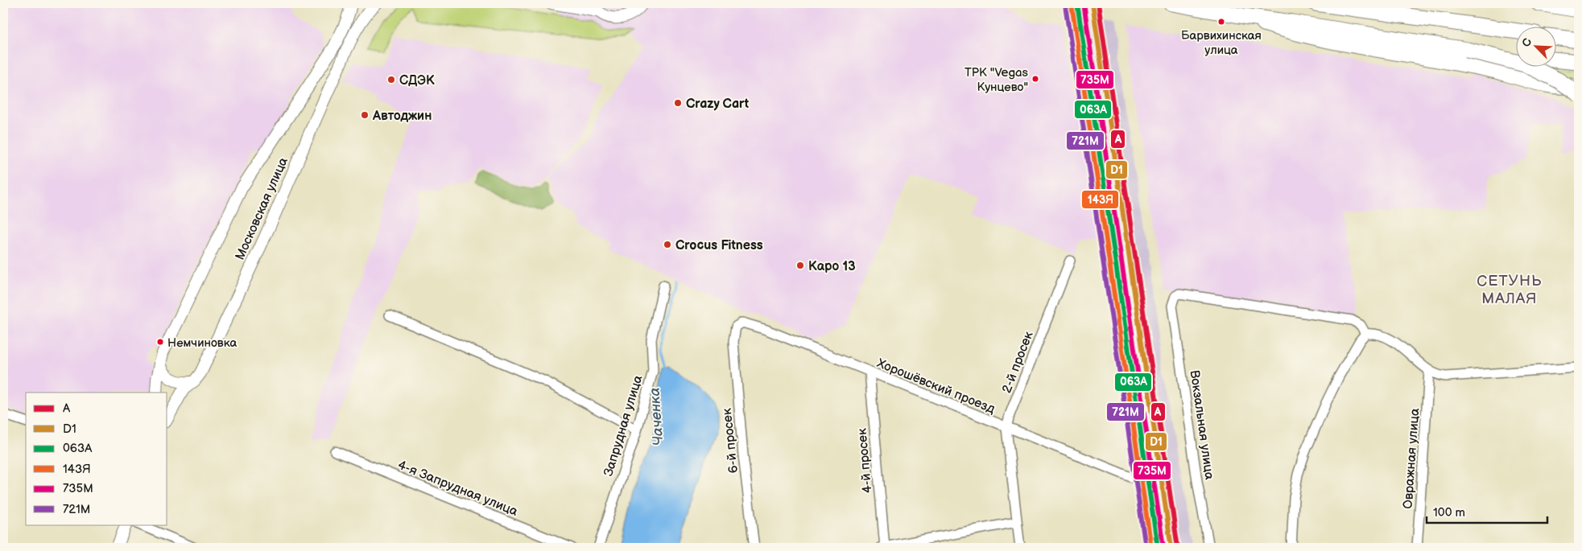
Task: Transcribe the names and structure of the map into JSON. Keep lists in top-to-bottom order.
{
  "streets": {
    "street": [
      "Московская улица",
      "2-й просек",
      "Хорошёвский проезд",
      "Вокзальная улица",
      "Запрудная улица",
      "6-й просек",
      "Овражная улица",
      "4-й просек",
      "4-я Запрудная улица"
    ]
  },
  "crossings": [
    ["2-й просек", "Хорошёвский проезд"],
    ["Хорошёвский проезд", "6-й просек"],
    ["Хорошёвский проезд", "4-й просек"]
  ],
  "districts": ["СЕТУНЬ МАЛАЯ"],
  "water": ["Чаченка"],
  "places": [
    "Барвихинская улица",
    "ТРК \"Vegas Кунцево\"",
    "СДЭК",
    "Crazy Cart",
    "Автоджин",
    "Crocus Fitness",
    "Каро 13",
    "Немчиновка"
  ],
  "lines": [
    "transit line A",
    "transit line 063А",
    "transit line 735М",
    "transit line D1",
    "transit line 143Я",
    "transit line 721М"
  ],
  "legend": [
    "A",
    "D1",
    "063А",
    "143Я",
    "735М",
    "721М"
  ],
  "scale_bar": "100 m",
  "north": "top left"
}
